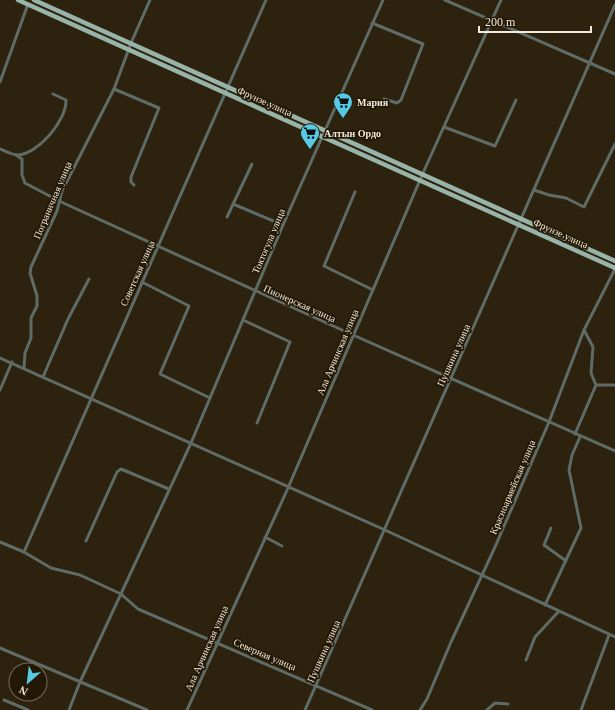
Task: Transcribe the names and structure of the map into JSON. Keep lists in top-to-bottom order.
{
  "streets": {
    "main road": ["Фрунзе улица"],
    "street": [
      "Пограничная улица",
      "Токтогула улица",
      "Советская улица",
      "Пионерская улица",
      "Ала Арчинская улица",
      "Пушкина улица",
      "Красноармейская улица",
      "Северная улица"
    ]
  },
  "crossings": [
    ["Фрунзе улица", "Пограничная улица"],
    ["Фрунзе улица", "Токтогула улица"],
    ["Фрунзе улица", "Советская улица"],
    ["Фрунзе улица", "Ала Арчинская улица"],
    ["Фрунзе улица", "Пушкина улица"],
    ["Фрунзе улица", "Красноармейская улица"],
    ["Пограничная улица", "Пионерская улица"],
    ["Токтогула улица", "Пионерская улица"],
    ["Токтогула улица", "Северная улица"],
    ["Советская улица", "Пионерская улица"],
    ["Советская улица", "Северная улица"],
    ["Пионерская улица", "Ала Арчинская улица"],
    ["Пионерская улица", "Пушкина улица"],
    ["Пионерская улица", "Красноармейская улица"],
    ["Ала Арчинская улица", "Северная улица"],
    ["Пушкина улица", "Северная улица"]
  ],
  "places": {
    "supermarket": ["Мария", "Алтын Ордо"]
  },
  "scale_bar": "200 m",
  "north": "bottom left"
}
